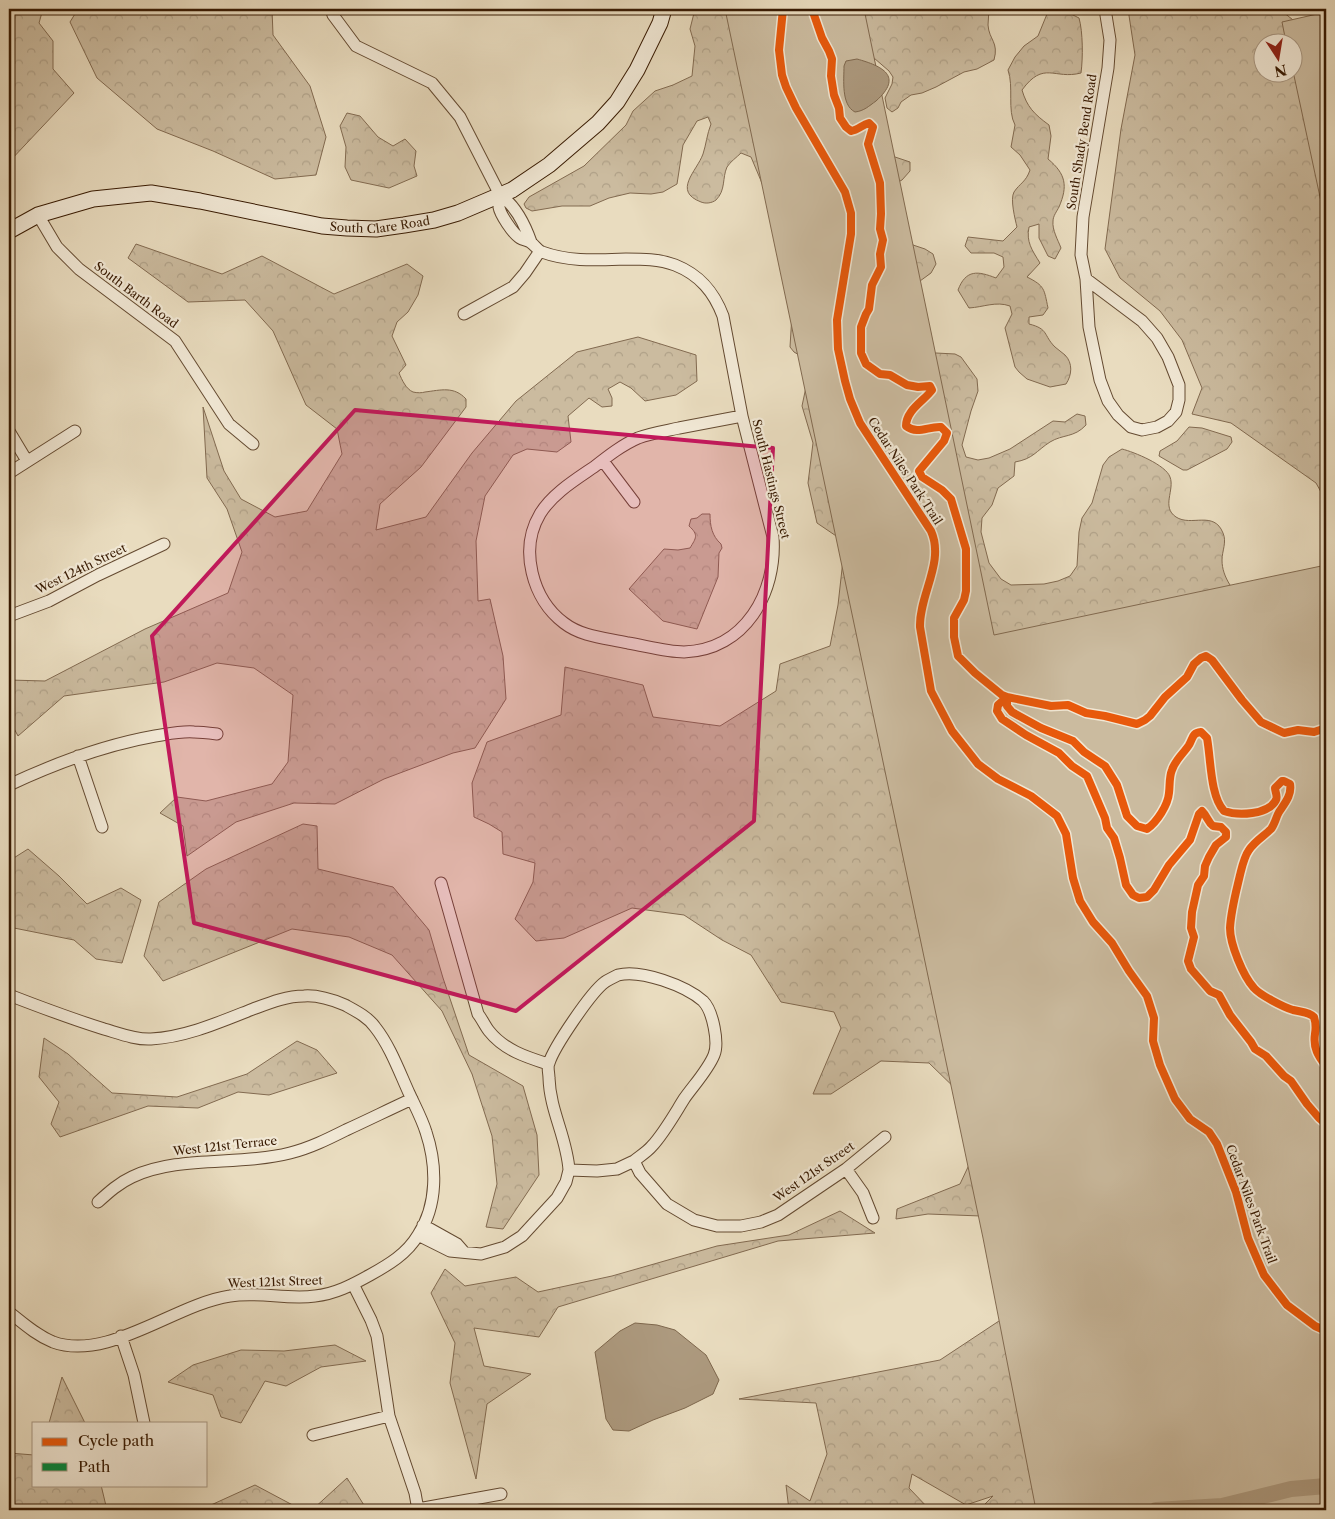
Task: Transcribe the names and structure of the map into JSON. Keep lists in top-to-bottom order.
{
  "streets": {
    "street": [
      "South Shady Bend Road",
      "South Clare Road",
      "South Barth Road",
      "South Hastings Street",
      "West 124th Street",
      "West 121st Terrace",
      "West 121st Street"
    ],
    "cycle path": ["Cedar Niles Park Trail"]
  },
  "crossings": [
    ["South Clare Road", "South Barth Road"],
    ["South Clare Road", "South Hastings Street"],
    ["West 121st Terrace", "West 121st Street"]
  ],
  "legend": ["Cycle path", "Path"],
  "north": "bottom"
}
